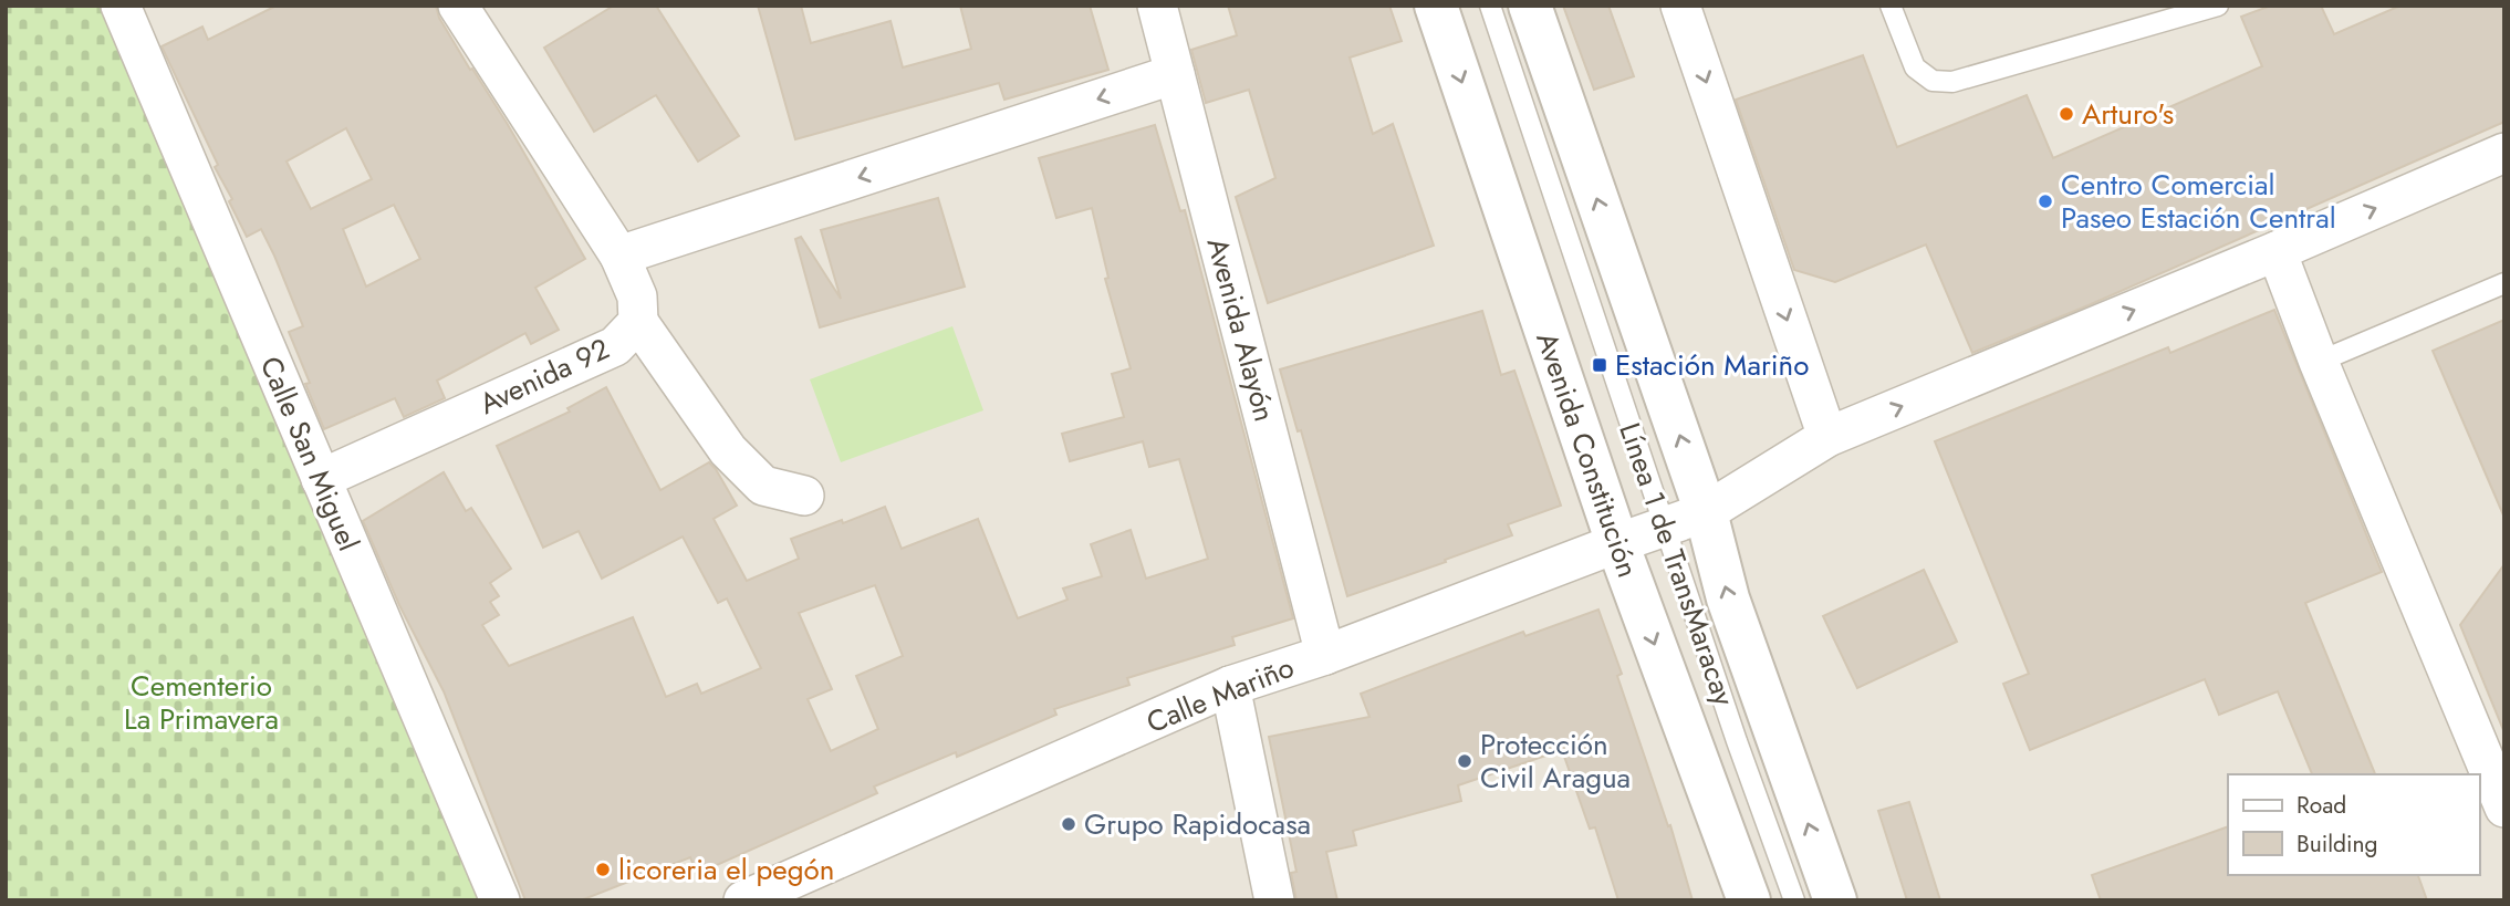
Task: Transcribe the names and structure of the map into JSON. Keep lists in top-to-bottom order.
{
  "streets": {
    "street": [
      "Avenida Alayón",
      "Avenida 92",
      "Calle San Miguel",
      "Avenida Constitución",
      "Calle Mariño"
    ],
    "lane": ["Línea 1 de TransMaracay"]
  },
  "crossings": [
    ["Avenida Alayón", "Calle Mariño"],
    ["Avenida 92", "Calle San Miguel"],
    ["Avenida Constitución", "Calle Mariño"],
    ["Línea 1 de TransMaracay", "Calle Mariño"]
  ],
  "parks": ["Cementerio La Primavera"],
  "places": {
    "other": [
      "Arturo's",
      "Centro Comercial Paseo Estación Central",
      "Protección Civil Aragua",
      "Grupo Rapidocasa",
      "licoreria el pegón"
    ],
    "transit": ["Estación Mariño"]
  },
  "legend": ["Road", "Building"]
}
